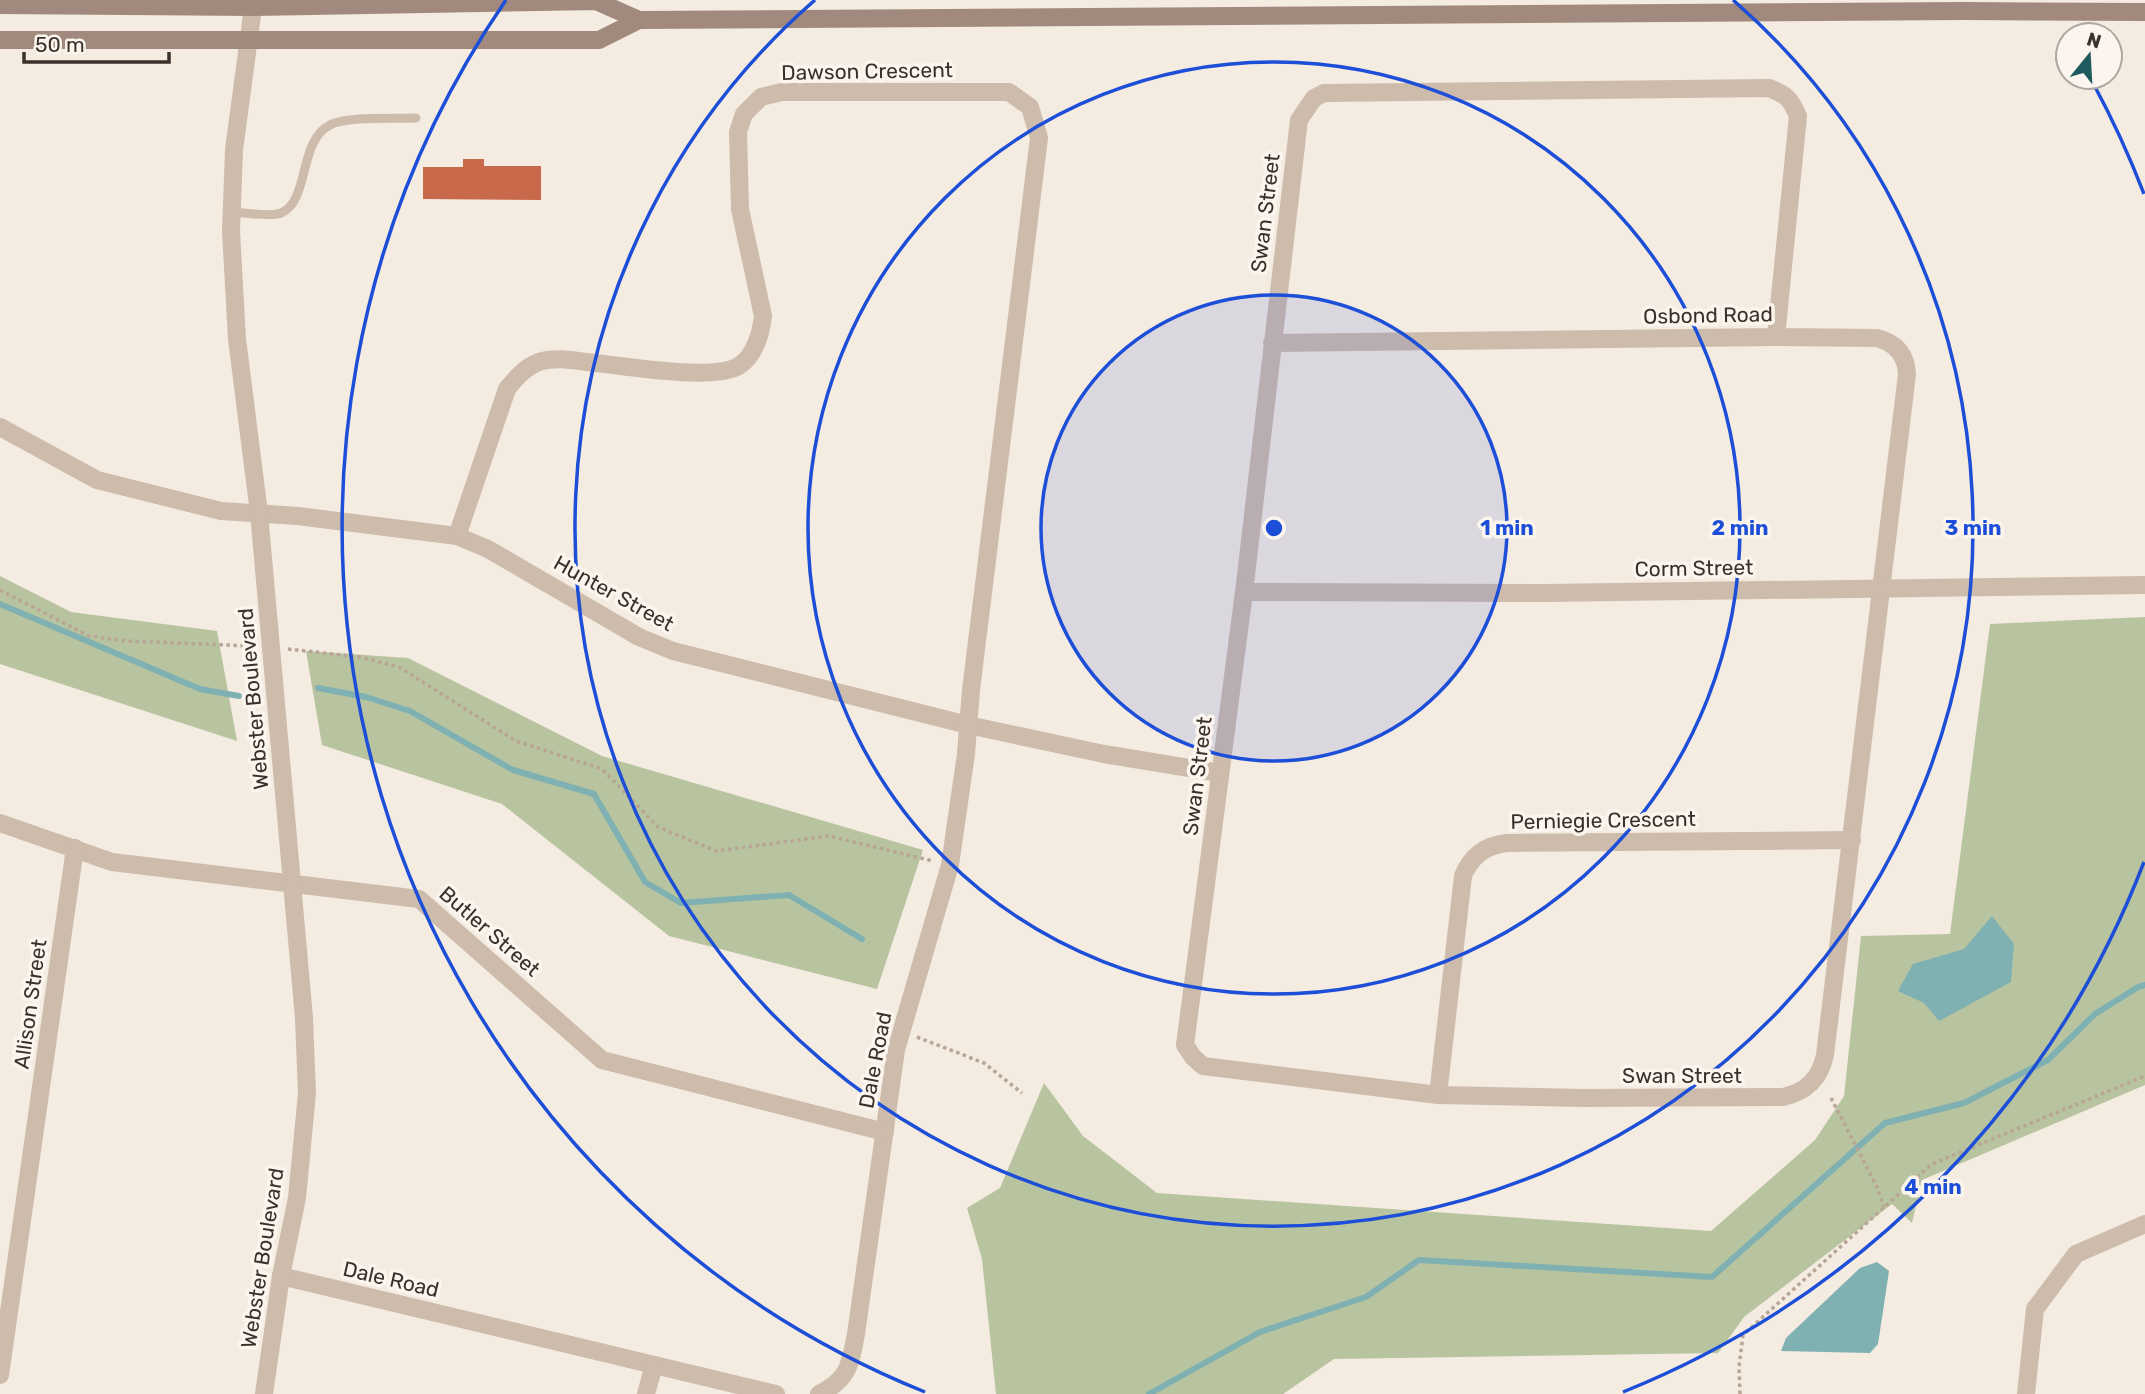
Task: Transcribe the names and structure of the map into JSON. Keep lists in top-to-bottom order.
{
  "streets": {
    "street": [
      "Dawson Crescent",
      "Swan Street",
      "Osbond Road",
      "Corm Street",
      "Hunter Street",
      "Webster Boulevard",
      "Perniegie Crescent",
      "Butler Street",
      "Allison Street",
      "Dale Road"
    ]
  },
  "crossings": [
    ["Dawson Crescent", "Hunter Street"],
    ["Dawson Crescent", "Dale Road"],
    ["Swan Street", "Osbond Road"],
    ["Swan Street", "Corm Street"],
    ["Swan Street", "Hunter Street"],
    ["Swan Street", "Perniegie Crescent"],
    ["Osbond Road", "Corm Street"],
    ["Hunter Street", "Webster Boulevard"],
    ["Hunter Street", "Dale Road"],
    ["Webster Boulevard", "Butler Street"],
    ["Webster Boulevard", "Dale Road"],
    ["Butler Street", "Allison Street"],
    ["Butler Street", "Dale Road"]
  ],
  "scale_bar": "50 m",
  "north": "top",
  "rings": [
    "1 min",
    "2 min",
    "3 min",
    "4 min"
  ]
}
